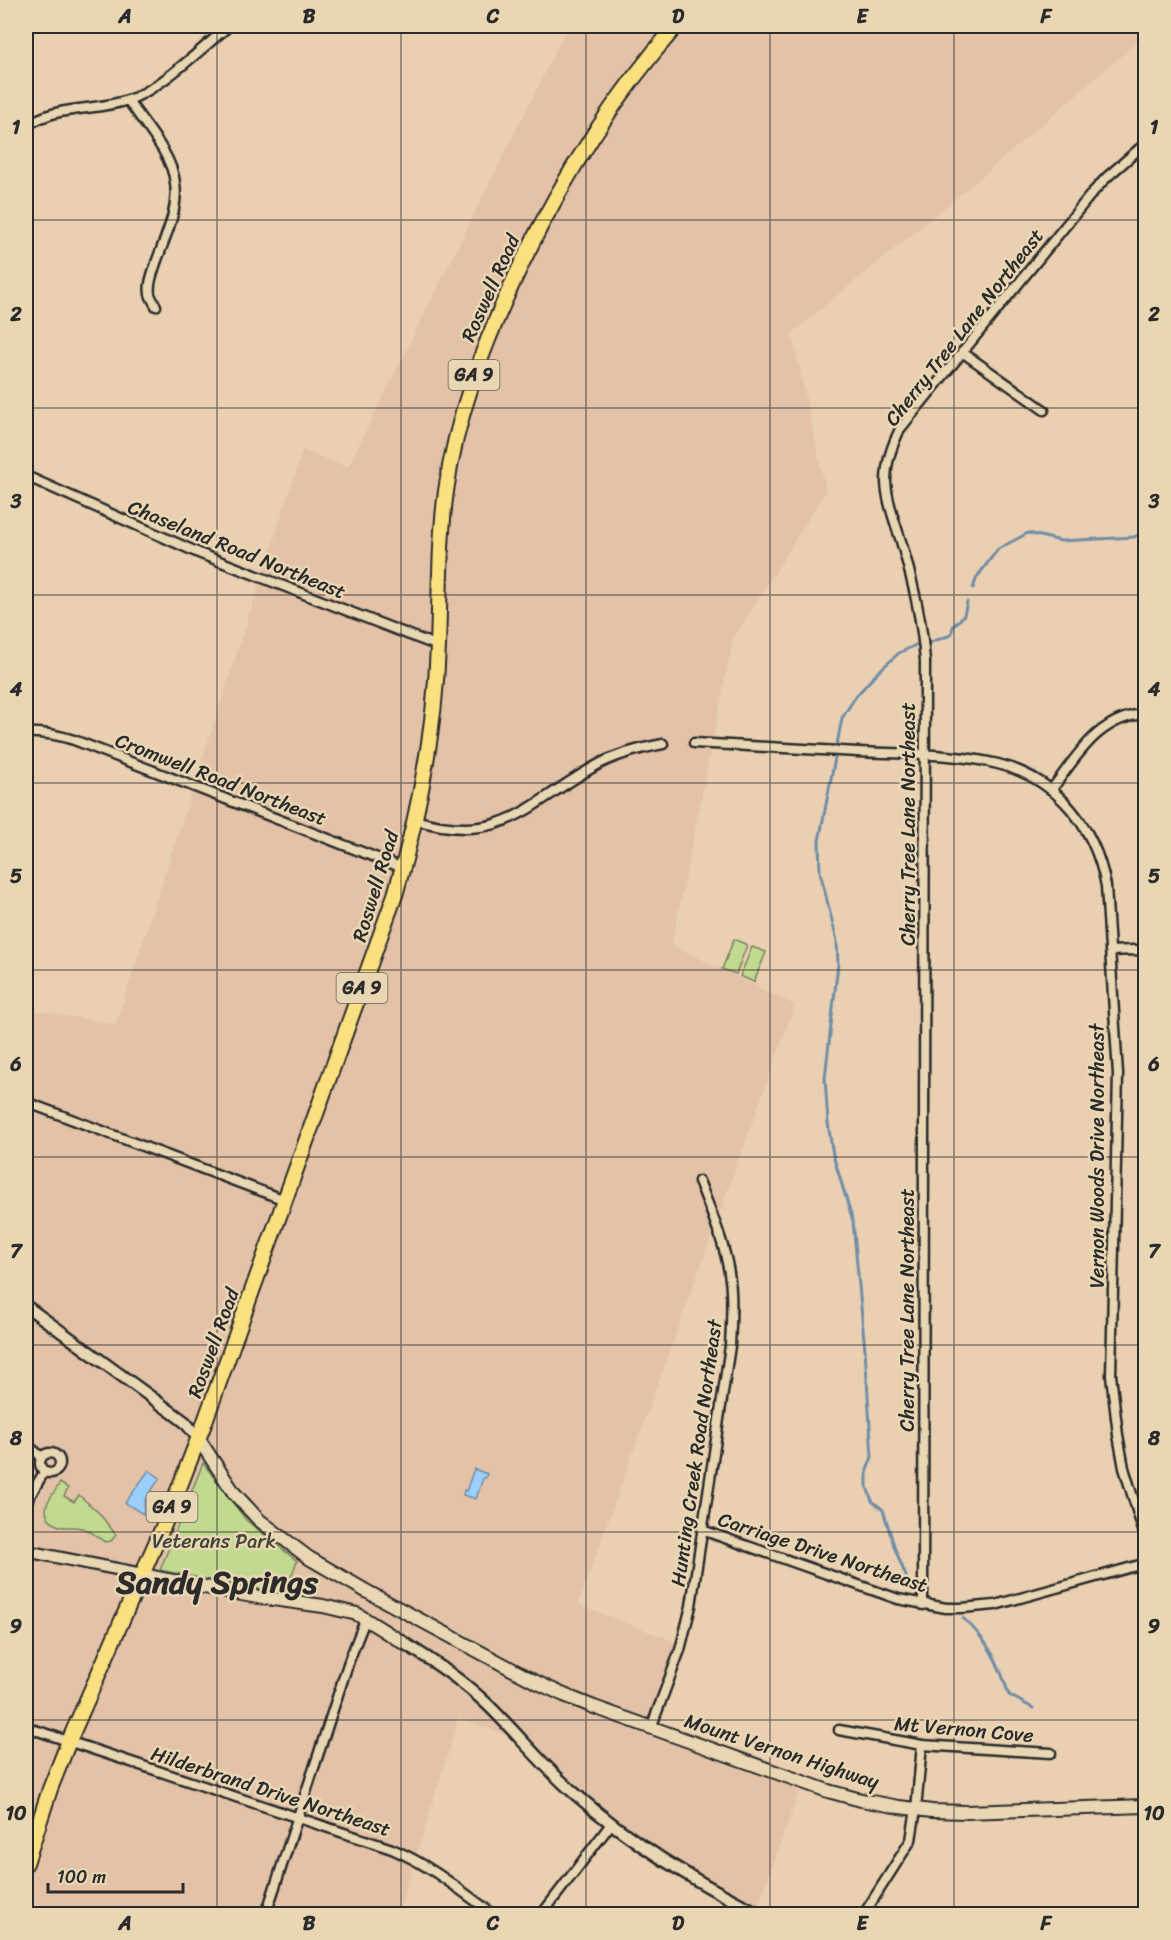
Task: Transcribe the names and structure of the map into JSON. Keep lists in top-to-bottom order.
{
  "streets": {
    "main road": ["Roswell Road", "GA 9", "Mount Vernon Highway"],
    "street": [
      "Cherry Tree Lane Northeast",
      "Chaseland Road Northeast",
      "Cromwell Road Northeast",
      "Vernon Woods Drive Northeast",
      "Hunting Creek Road Northeast",
      "Carriage Drive Northeast",
      "Mt Vernon Cove",
      "Hilderbrand Drive Northeast"
    ]
  },
  "crossings": [
    ["Roswell Road", "Chaseland Road Northeast"],
    ["Roswell Road", "Cromwell Road Northeast"],
    ["Roswell Road", "Mount Vernon Highway"],
    ["Roswell Road", "Hilderbrand Drive Northeast"],
    ["Cherry Tree Lane Northeast", "Vernon Woods Drive Northeast"],
    ["Cherry Tree Lane Northeast", "Carriage Drive Northeast"],
    ["Hunting Creek Road Northeast", "Carriage Drive Northeast"],
    ["Hunting Creek Road Northeast", "Mount Vernon Highway"]
  ],
  "districts": ["Sandy Springs"],
  "parks": ["Veterans Park"],
  "scale_bar": "100 m",
  "grid": {
    "columns": [
      "A",
      "B",
      "C",
      "D",
      "E",
      "F"
    ],
    "rows": [
      "1",
      "2",
      "3",
      "4",
      "5",
      "6",
      "7",
      "8",
      "9",
      "10"
    ]
  }
}
